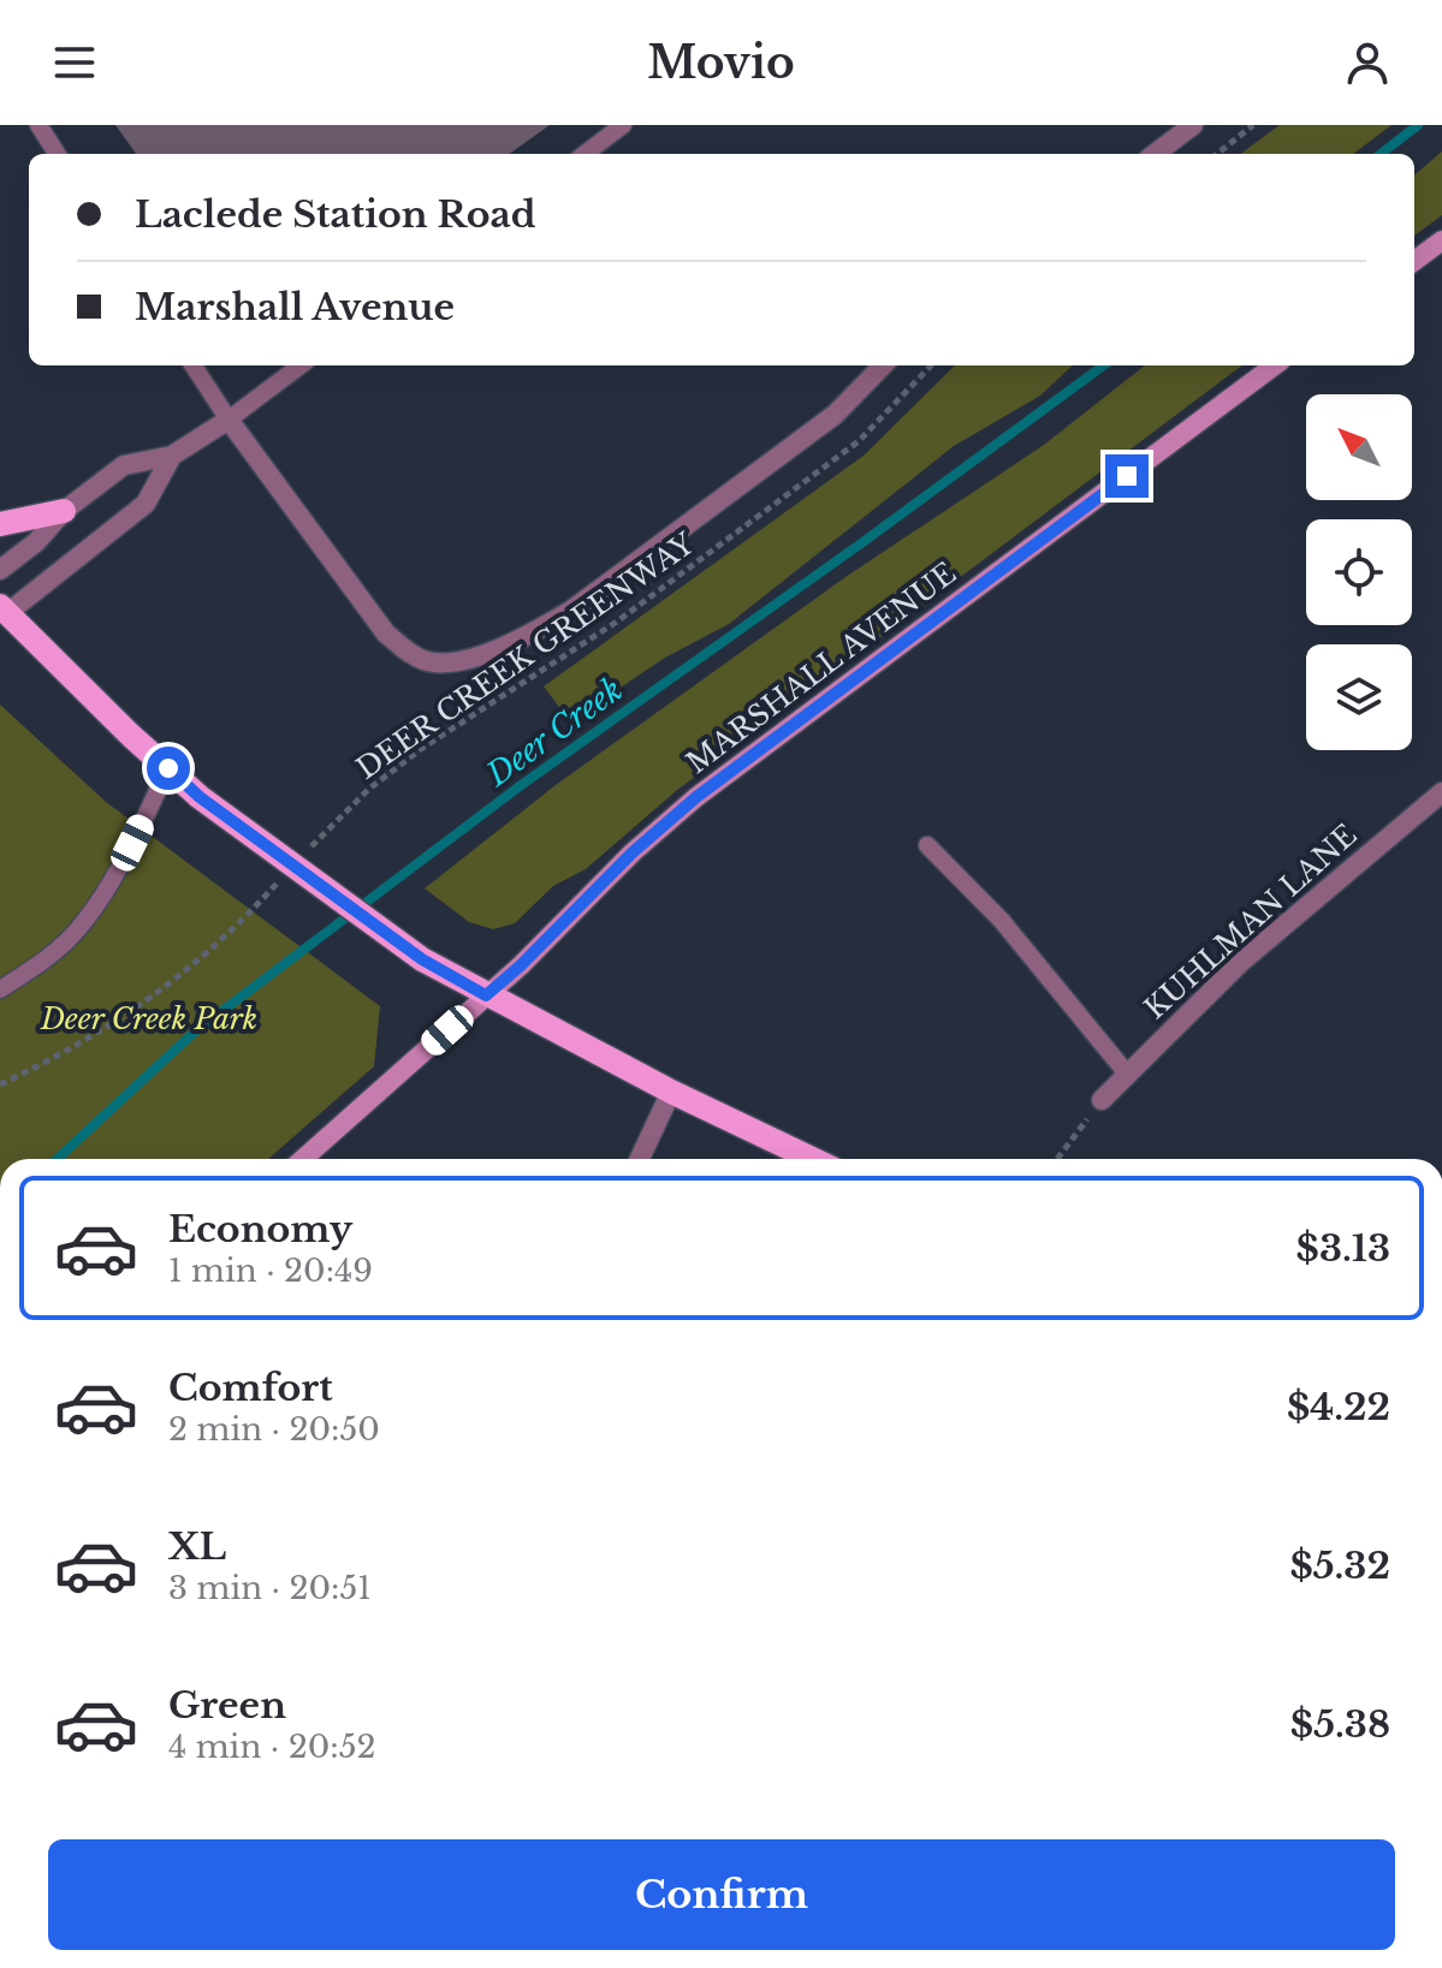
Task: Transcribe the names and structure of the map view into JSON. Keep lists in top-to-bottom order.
{
  "streets": {
    "street": ["MARSHALL AVENUE", "KUHLMAN LANE"],
    "path": ["DEER CREEK GREENWAY"]
  },
  "water": ["Deer Creek"],
  "parks": ["Deer Creek Park"],
  "north": "top left",
  "page": {
    "header": "Movio",
    "banner": ["Laclede Station Road", "Marshall Avenue"],
    "list": [
      {
        "name": "Economy",
        "note": "1 min · 20:49",
        "value": "$3.13"
      },
      {
        "name": "Comfort",
        "note": "2 min · 20:50",
        "value": "$4.22"
      },
      {
        "name": "XL",
        "note": "3 min · 20:51",
        "value": "$5.32"
      },
      {
        "name": "Green",
        "note": "4 min · 20:52",
        "value": "$5.38"
      }
    ],
    "buttons": "Confirm"
  }
}
